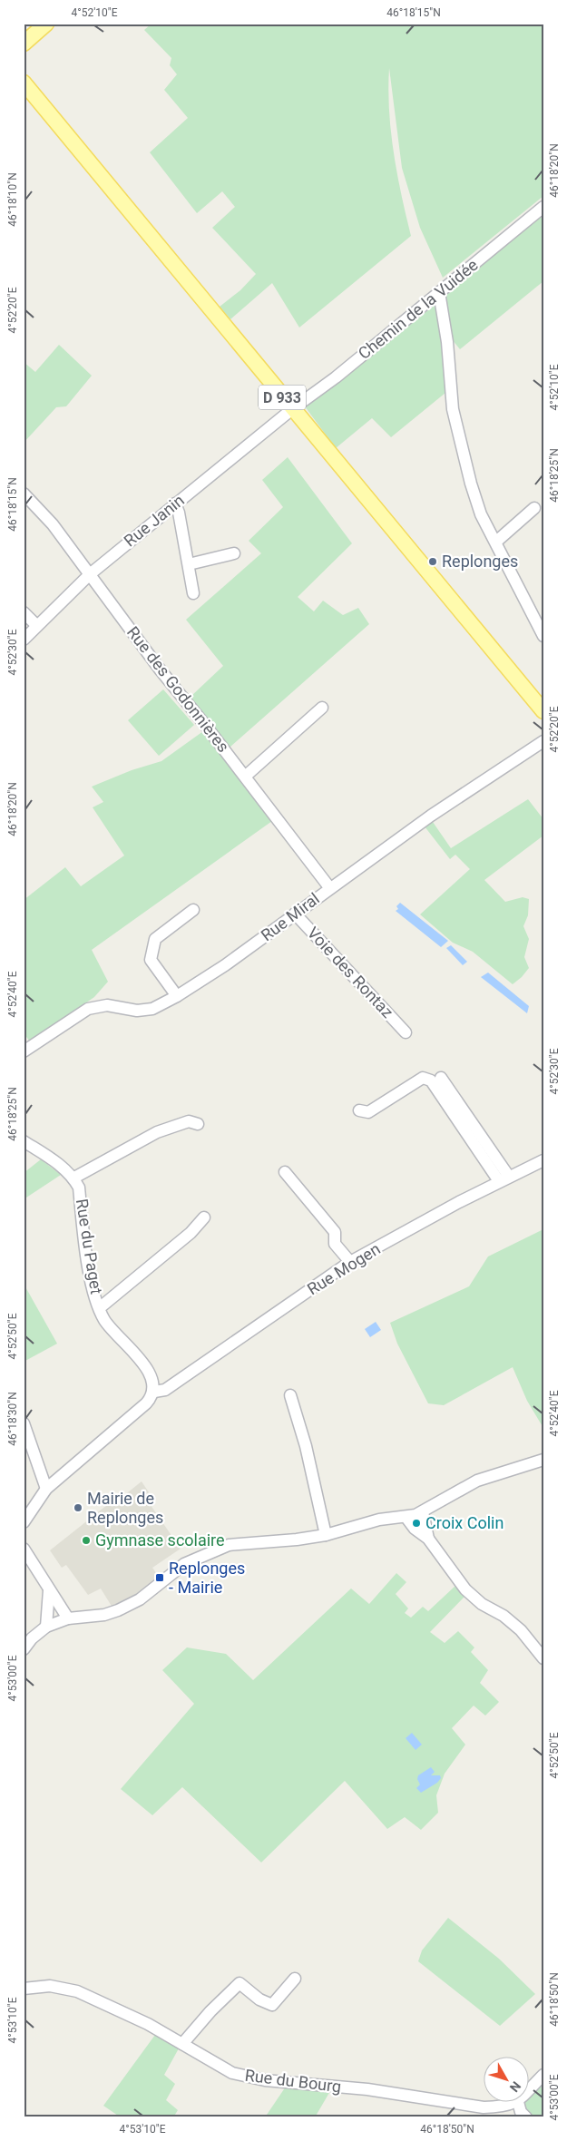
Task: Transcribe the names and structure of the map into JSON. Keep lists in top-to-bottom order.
{
  "streets": {
    "main road": ["D 933"],
    "street": [
      "Chemin de la Vuidée",
      "Rue Janin",
      "Rue des Godonnières",
      "Rue Miral",
      "Voie des Rontaz",
      "Rue du Paget",
      "Rue Mogen",
      "Rue du Bourg"
    ]
  },
  "crossings": [
    ["Chemin de la Vuidée", "D 933"],
    ["Chemin de la Vuidée", "Rue Janin"],
    ["D 933", "Rue Janin"],
    ["Rue Janin", "Rue des Godonnières"],
    ["Rue des Godonnières", "Rue Miral"],
    ["Rue Miral", "Voie des Rontaz"],
    ["Rue du Paget", "Rue Mogen"]
  ],
  "places": {
    "other": [
      "Replonges",
      "Mairie de Replonges",
      "Croix Colin",
      "Gymnase scolaire"
    ],
    "transit": ["Replonges - Mairie"]
  },
  "north": "bottom right",
  "coordinates": [
    "4°52'10\"E",
    "46°18'15\"N",
    "46°18'20\"N",
    "46°18'10\"N",
    "4°52'20\"E",
    "46°18'25\"N",
    "4°52'30\"E",
    "4°52'40\"E",
    "4°52'50\"E",
    "46°18'30\"N",
    "4°53'00\"E",
    "46°18'50\"N",
    "4°53'10\"E"
  ]
}
